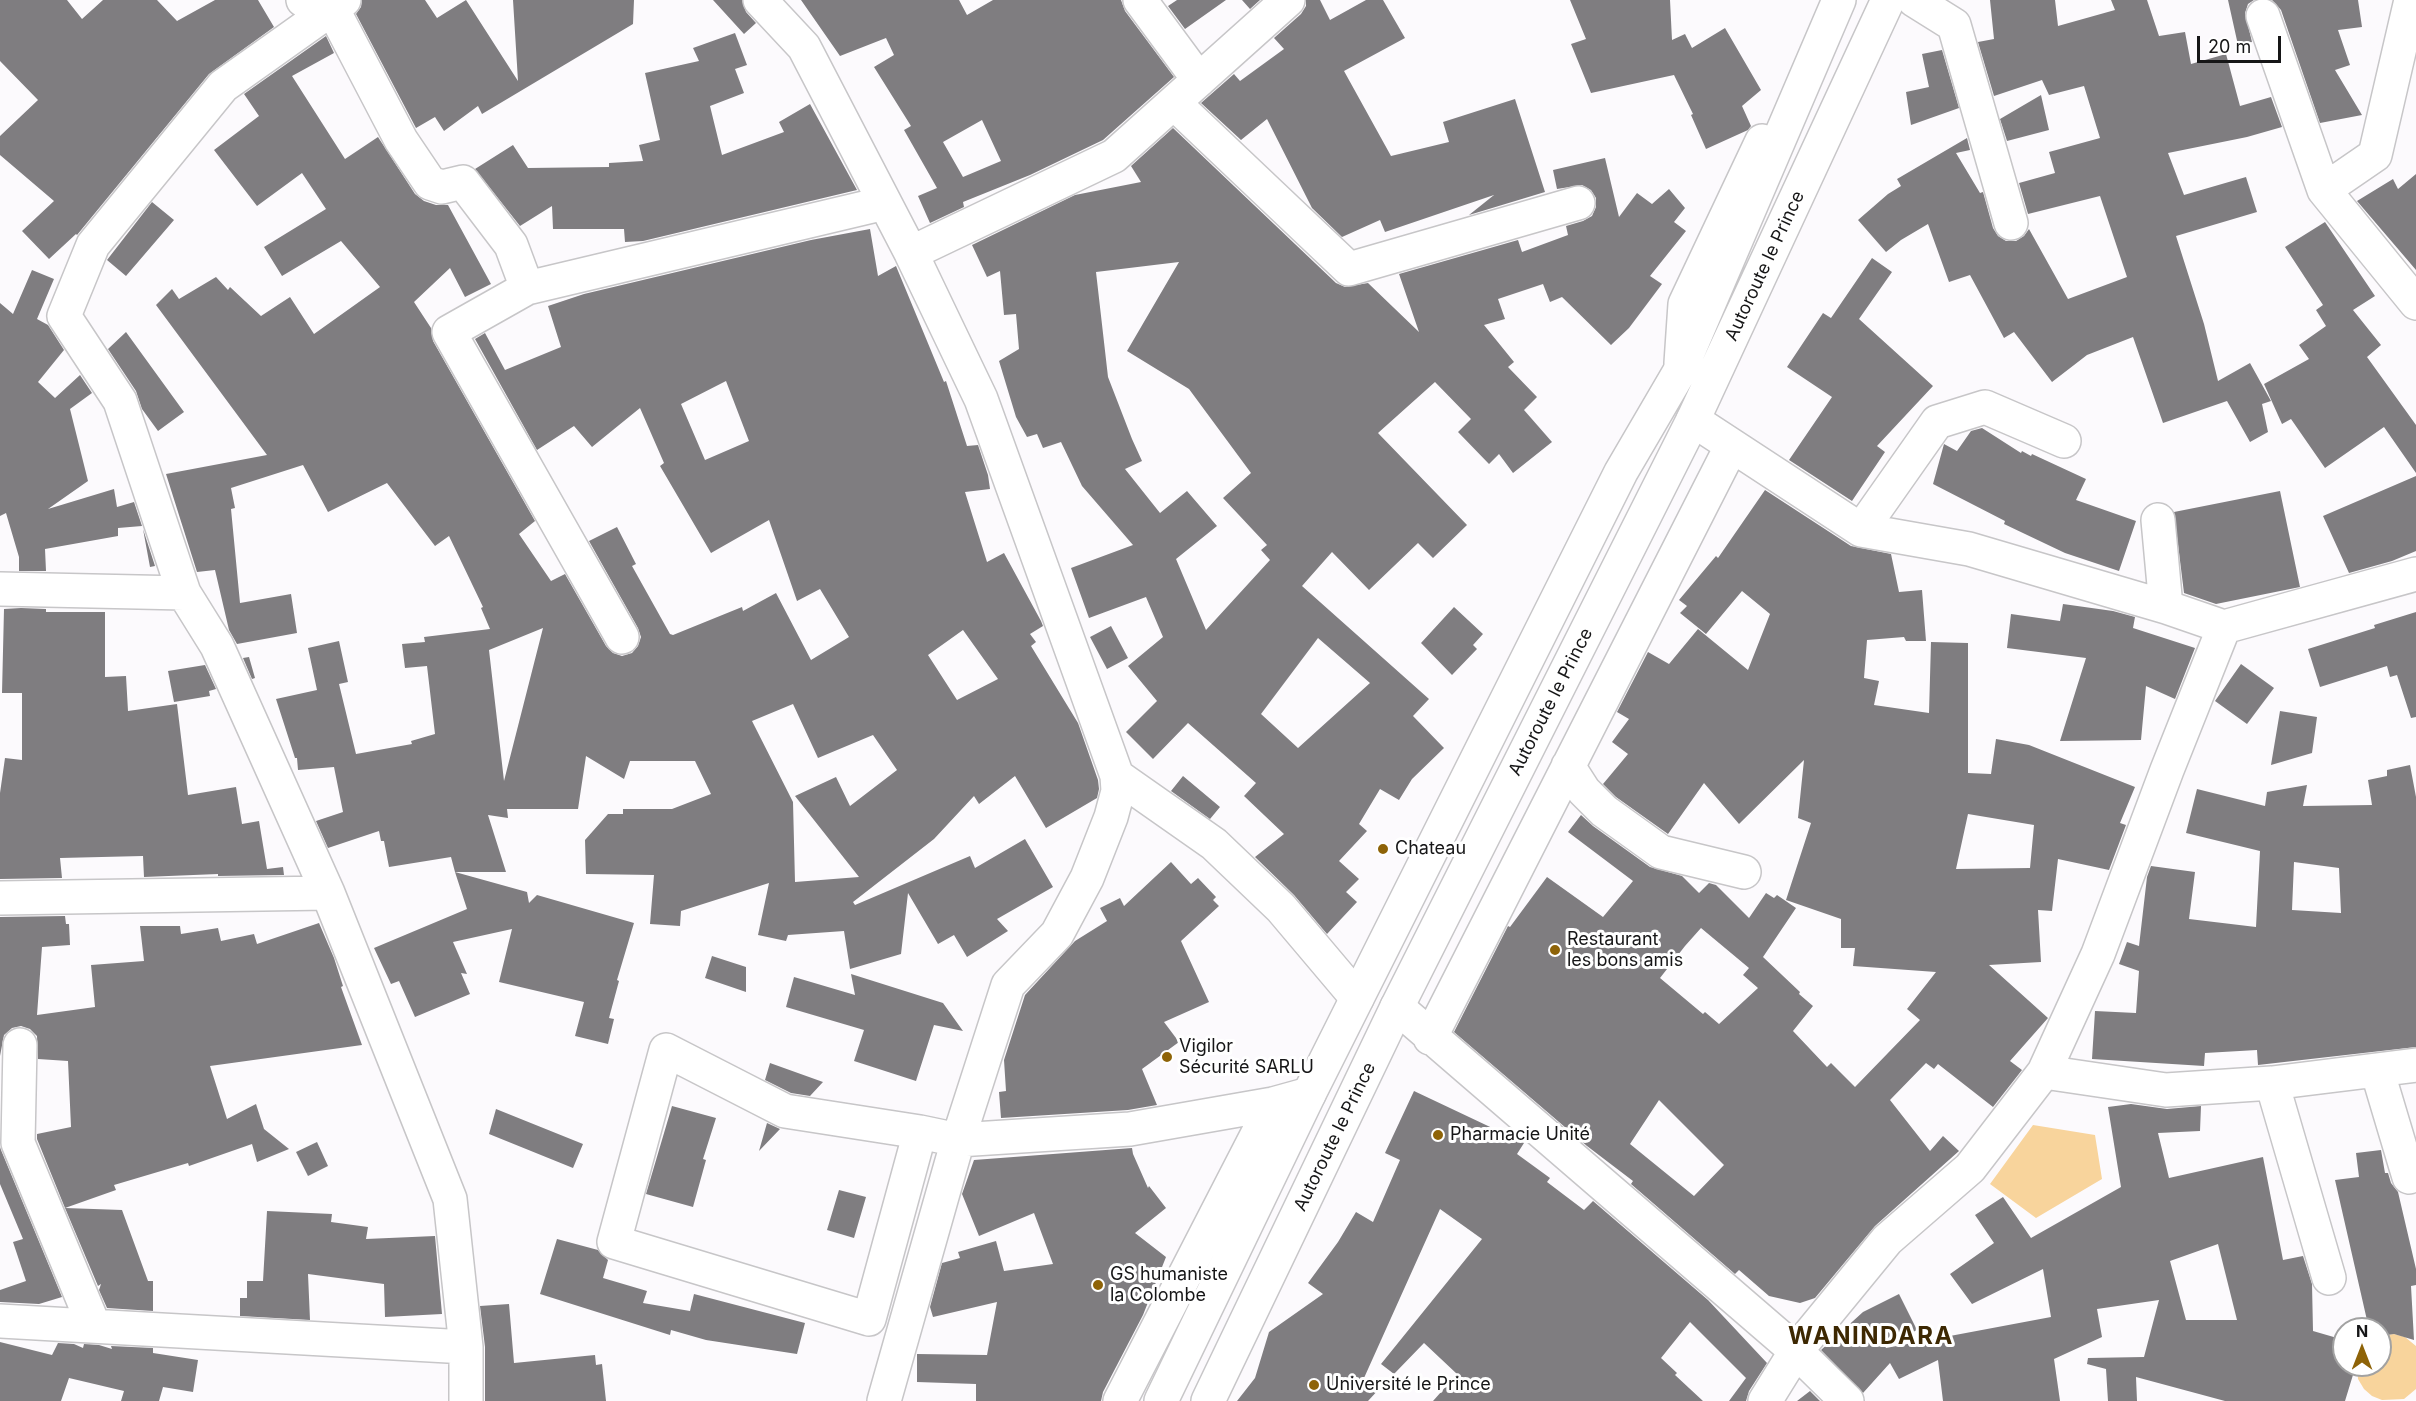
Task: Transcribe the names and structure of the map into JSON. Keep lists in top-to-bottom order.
{
  "streets": {
    "street": ["Autoroute le Prince"]
  },
  "districts": ["WANINDARA"],
  "places": [
    "Chateau",
    "Restaurant les bons amis",
    "Vigilor Sécurité SARLU",
    "Pharmacie Unité",
    "GS humaniste la Colombe",
    "Université le Prince"
  ],
  "scale_bar": "20 m",
  "north": "top"
}
